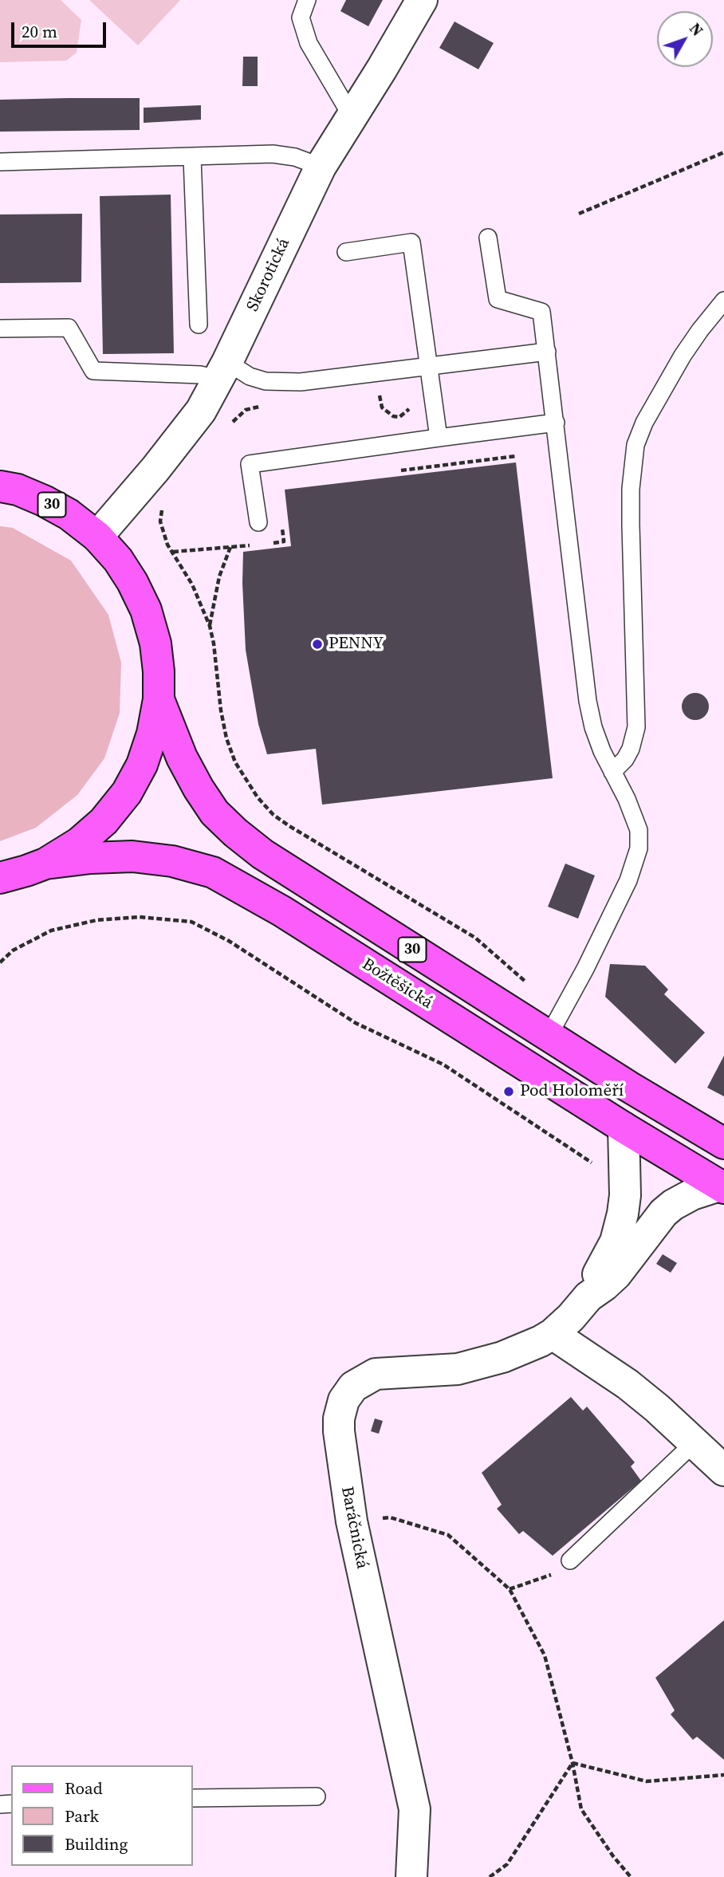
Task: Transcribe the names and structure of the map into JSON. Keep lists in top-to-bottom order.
{
  "streets": {
    "main road": ["30", "Božtěšická"],
    "street": ["Skorotická", "Baráčnická"]
  },
  "crossings": [
    ["Skorotická", "30"],
    ["30", "Božtěšická"],
    ["Božtěšická", "Baráčnická"]
  ],
  "places": ["PENNY", "Pod Holoměří"],
  "legend": ["Road", "Park", "Building"],
  "scale_bar": "20 m",
  "north": "top right"
}
